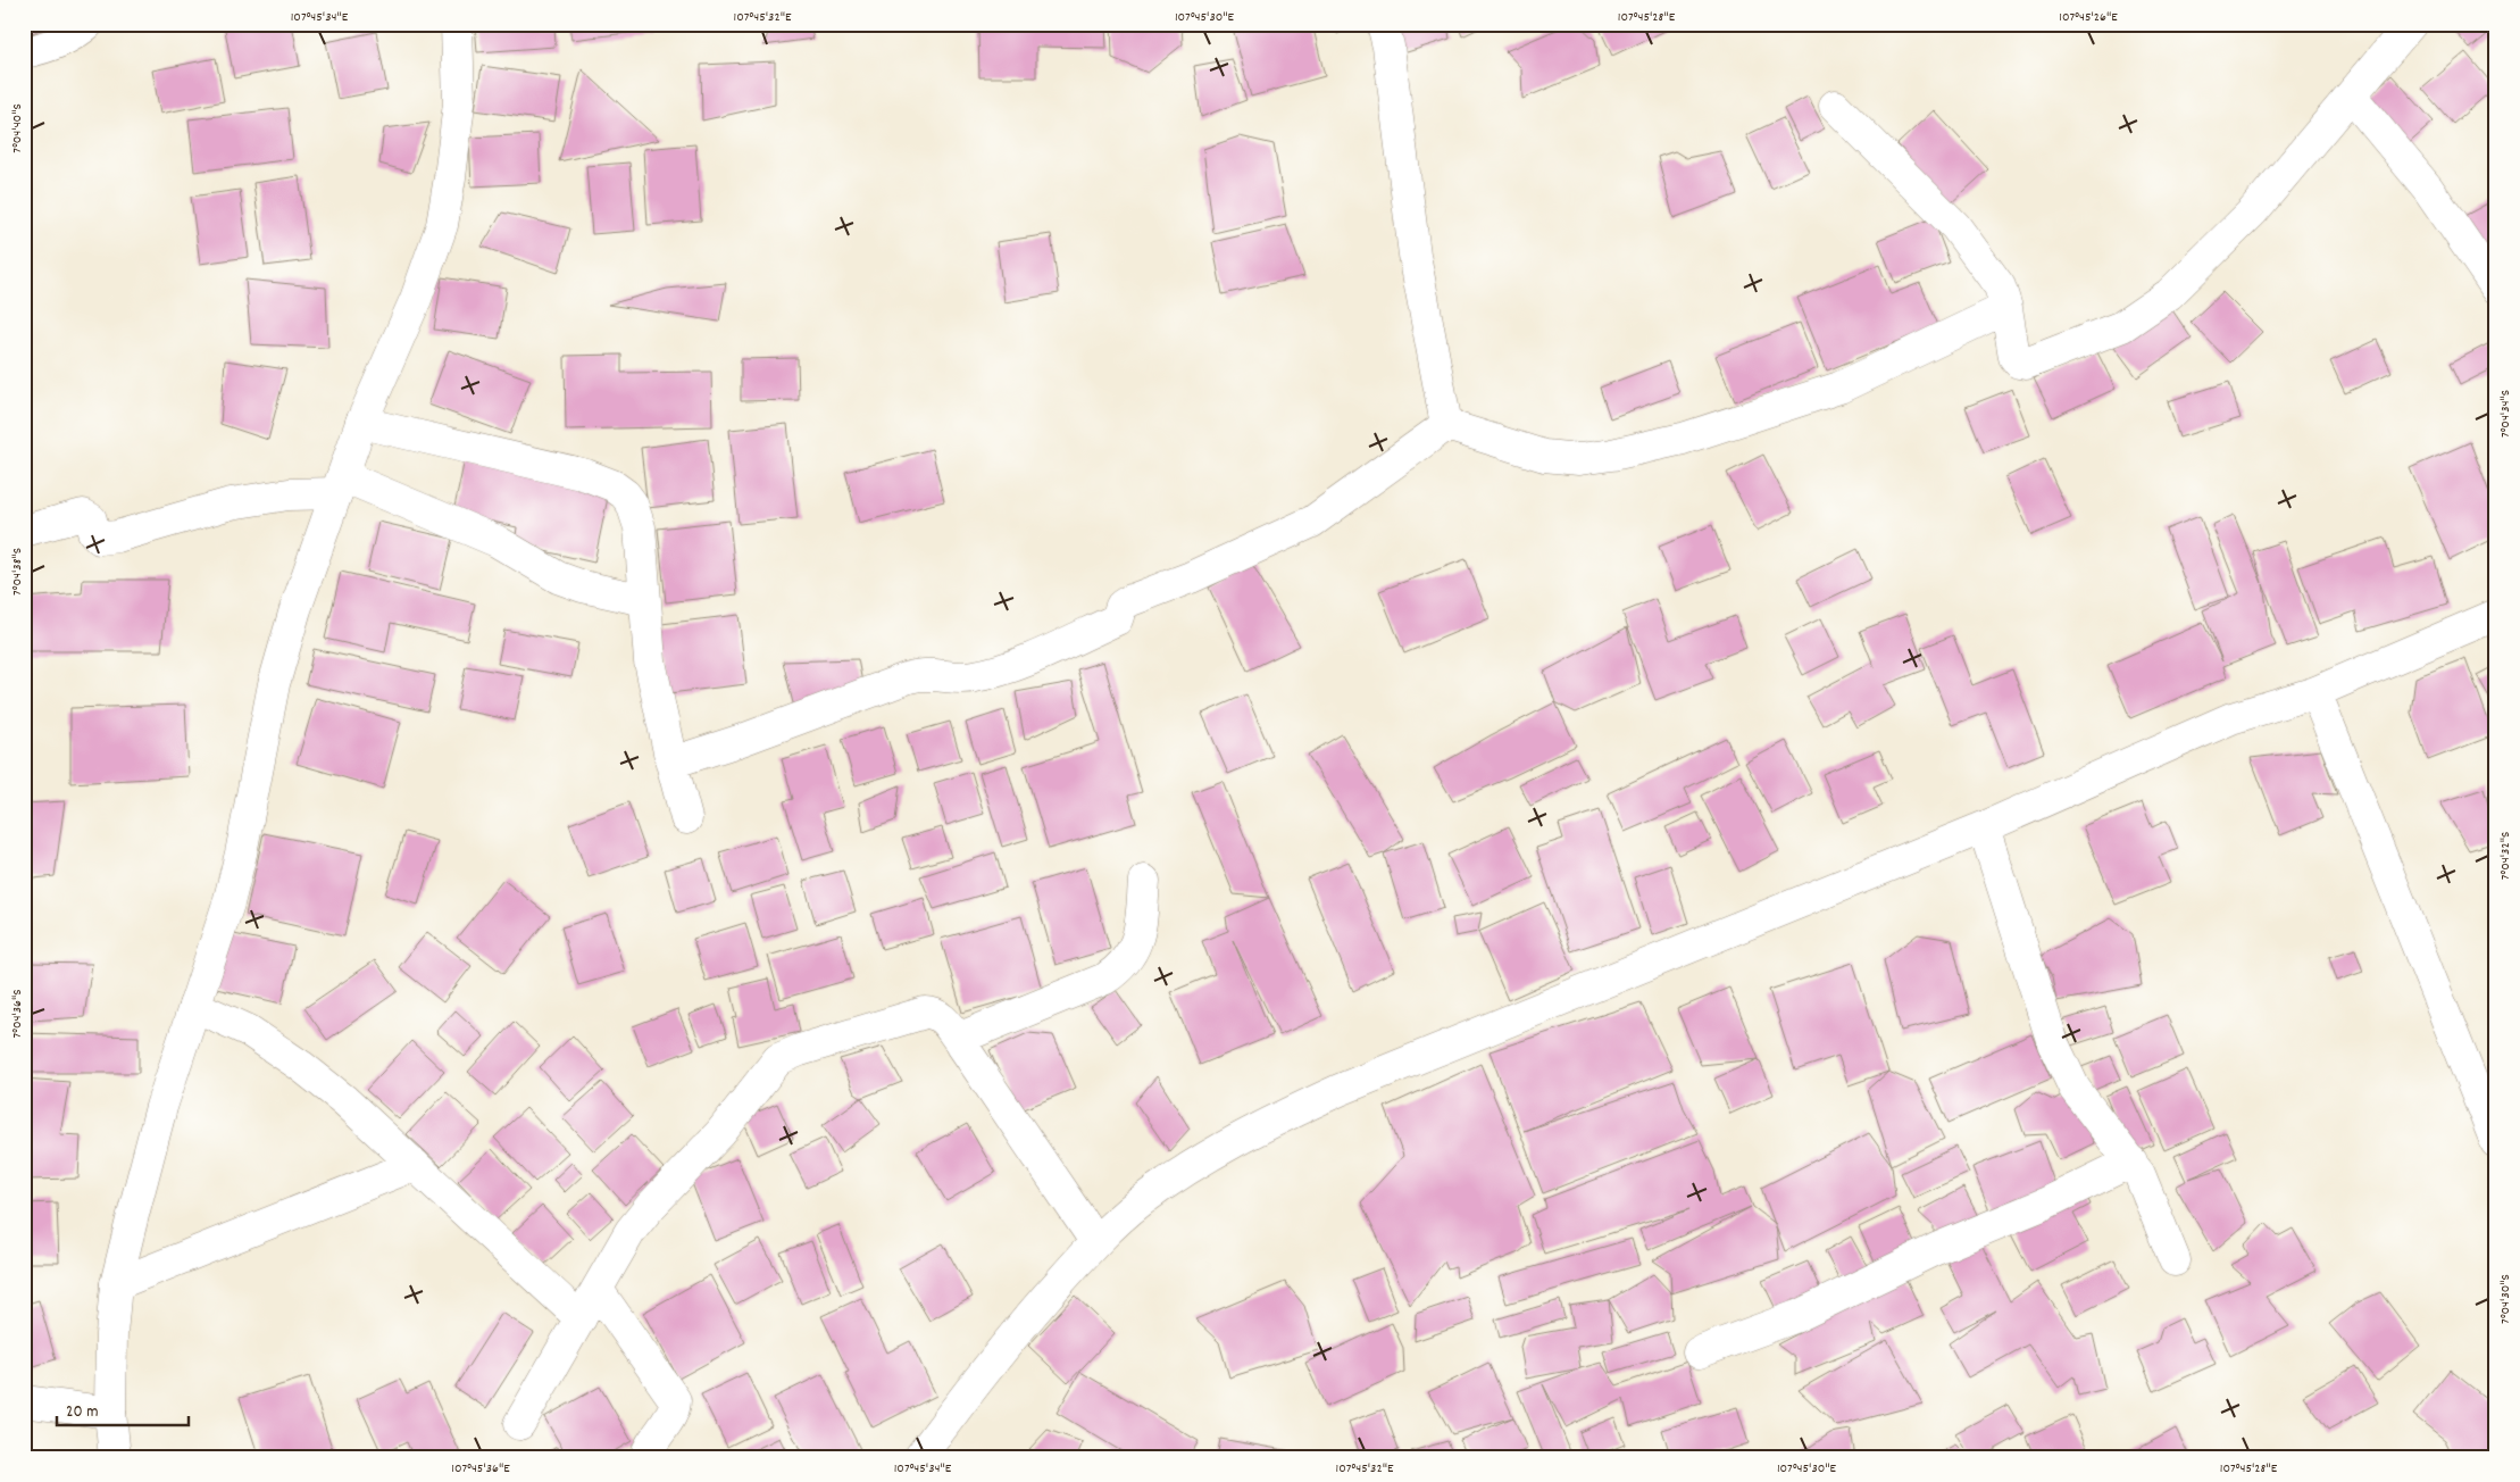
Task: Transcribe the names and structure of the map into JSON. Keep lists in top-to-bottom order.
{
  "scale_bar": "20 m",
  "coordinates": [
    "107°45'34\"E",
    "107°45'32\"E",
    "107°45'30\"E",
    "107°45'28\"E",
    "107°45'26\"E",
    "7°04'40\"S",
    "7°04'34\"S",
    "7°04'38\"S",
    "7°04'32\"S",
    "7°04'36\"S",
    "7°04'30\"S",
    "107°45'36\"E"
  ]
}
